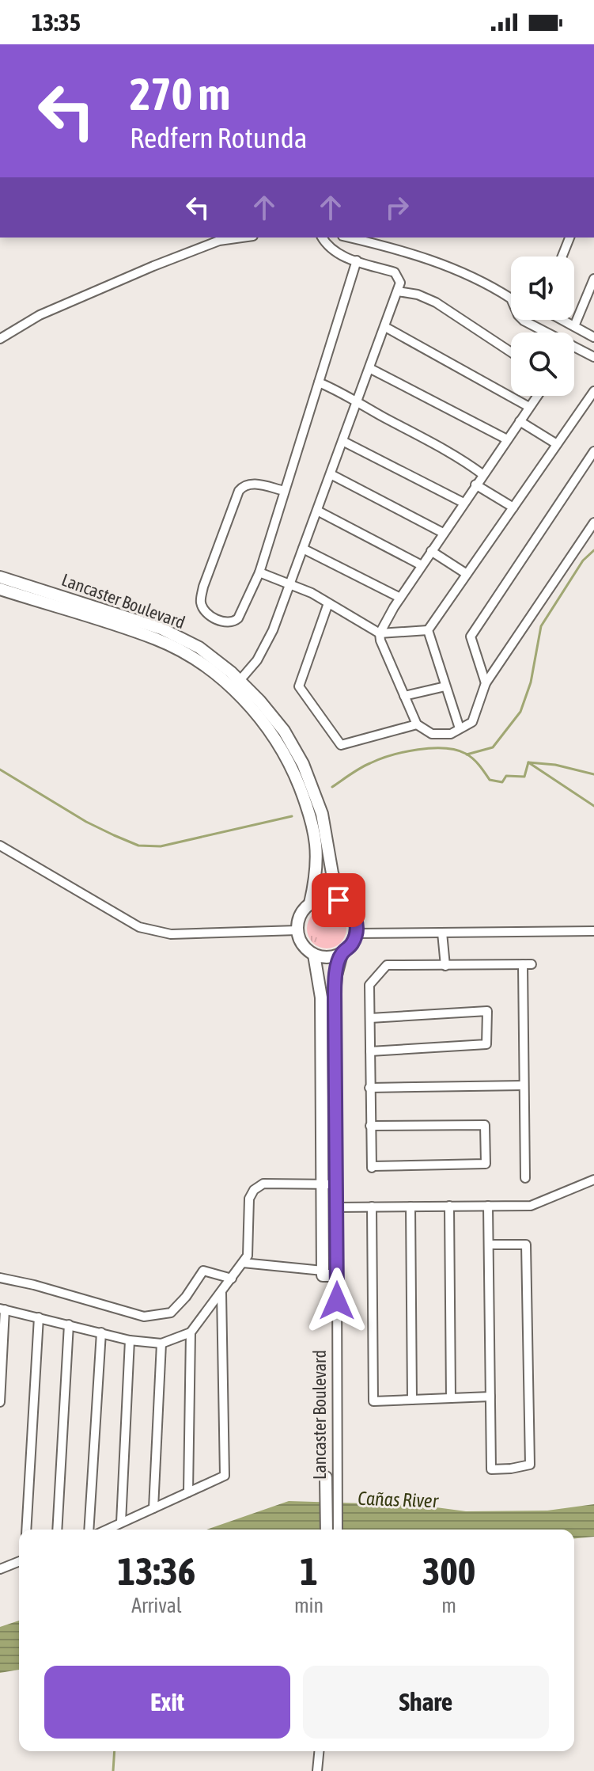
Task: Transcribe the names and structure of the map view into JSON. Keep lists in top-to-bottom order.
{
  "streets": {
    "main road": ["Lancaster Boulevard"]
  },
  "water": ["Cañas River"],
  "page": {
    "status": "13:35",
    "turn": ["270 m", "Redfern Rotunda"],
    "eta": [
      "13:36",
      "Arrival",
      "1",
      "min",
      "300",
      "m"
    ],
    "buttons": ["Exit", "Share"]
  }
}
